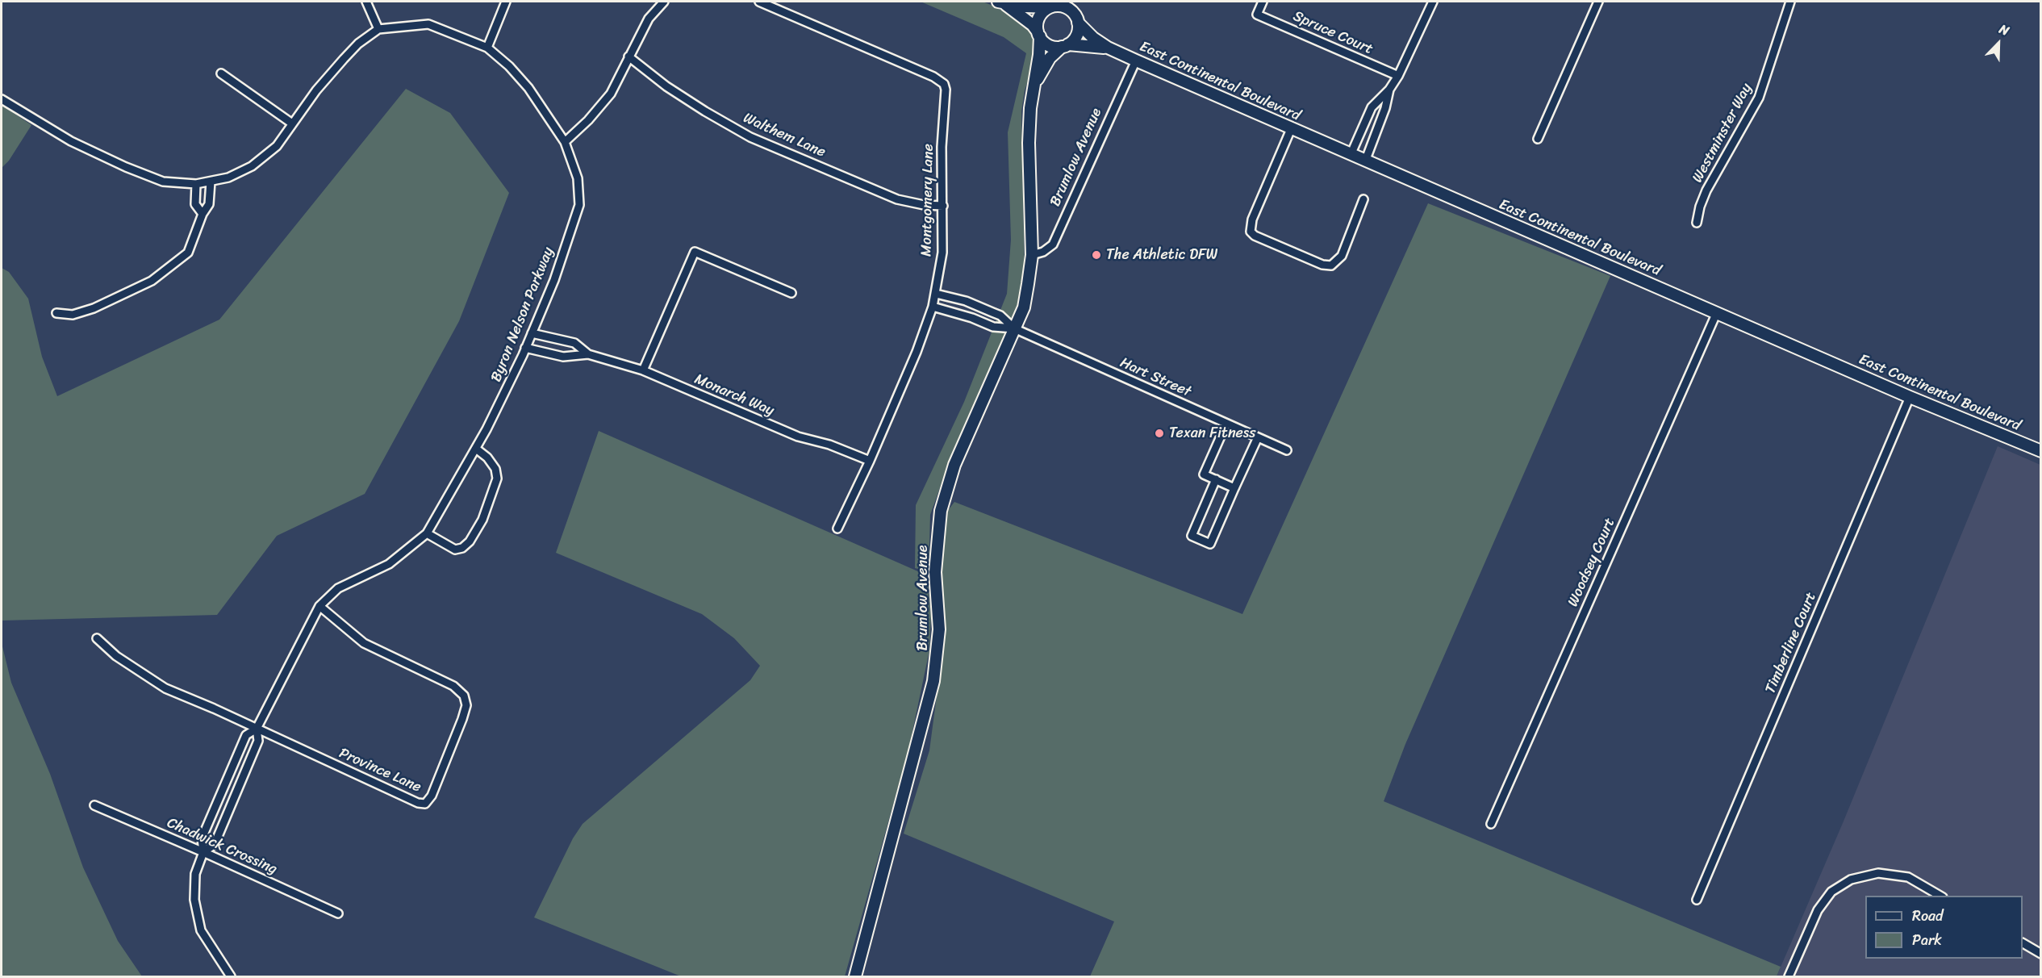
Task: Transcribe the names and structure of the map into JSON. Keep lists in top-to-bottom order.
{
  "streets": {
    "main road": ["East Continental Boulevard", "Brumlow Avenue"],
    "street": [
      "Spruce Court",
      "Westminster Way",
      "Walthem Lane",
      "Montgomery Lane",
      "Byron Nelson Parkway",
      "Hart Street",
      "Monarch Way",
      "Woodsey Court",
      "Timberline Court",
      "Province Lane",
      "Chadwick Crossing"
    ]
  },
  "crossings": [
    ["East Continental Boulevard", "Brumlow Avenue"],
    ["East Continental Boulevard", "Woodsey Court"],
    ["East Continental Boulevard", "Timberline Court"],
    ["Walthem Lane", "Montgomery Lane"],
    ["Brumlow Avenue", "Hart Street"],
    ["Montgomery Lane", "Monarch Way"],
    ["Byron Nelson Parkway", "Monarch Way"],
    ["Byron Nelson Parkway", "Province Lane"],
    ["Byron Nelson Parkway", "Chadwick Crossing"]
  ],
  "places": ["The Athletic DFW", "Texan Fitness"],
  "legend": ["Road", "Park"],
  "north": "top right"
}
